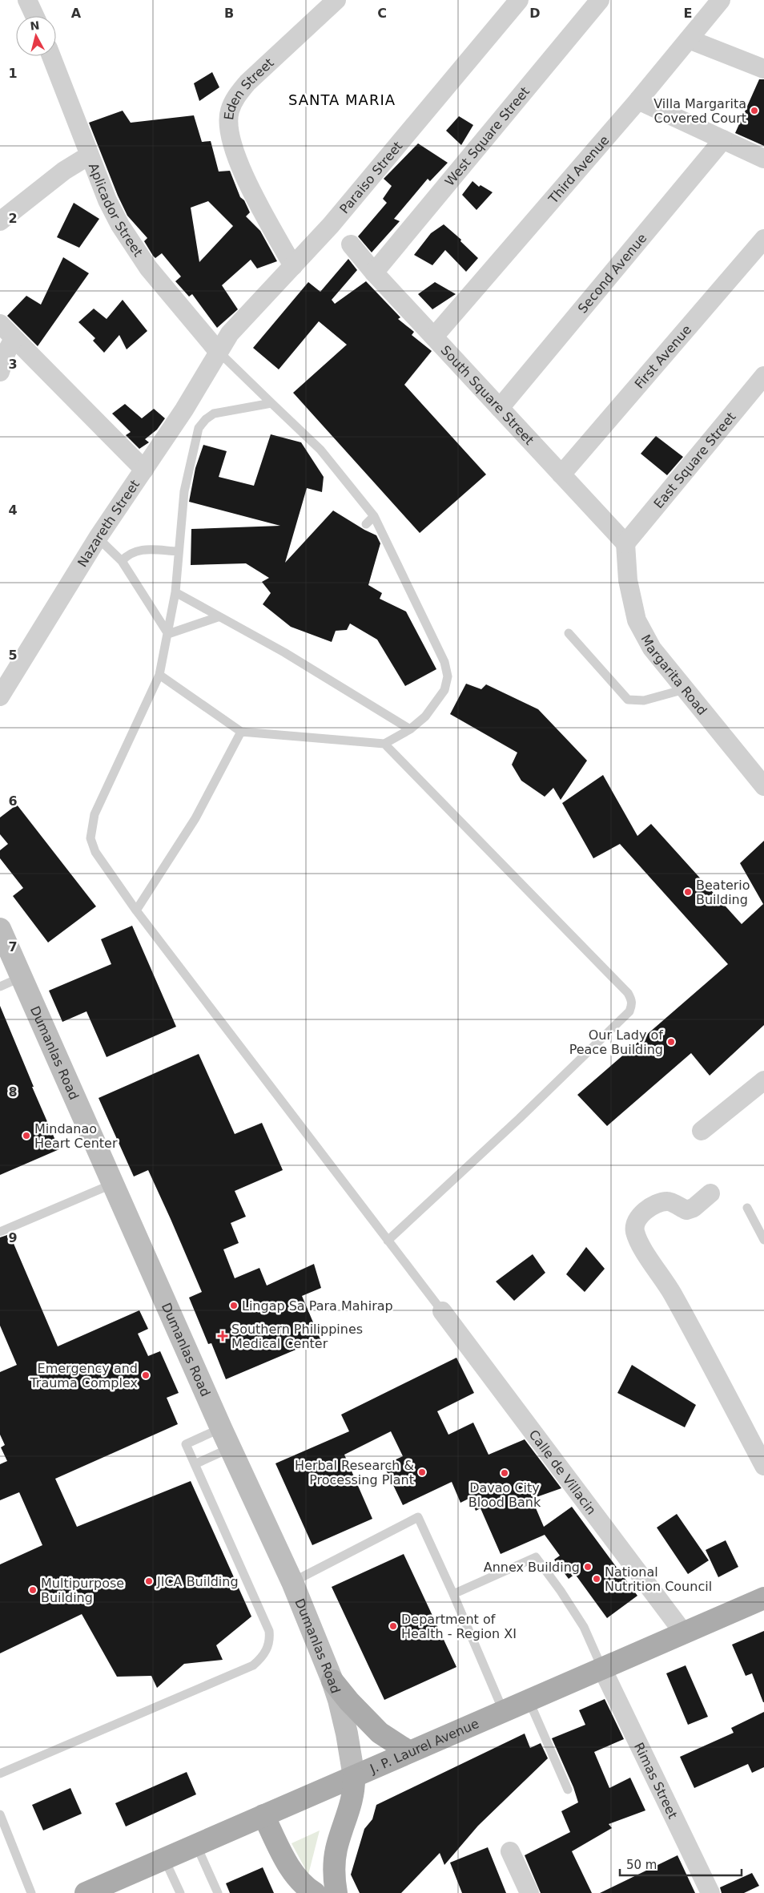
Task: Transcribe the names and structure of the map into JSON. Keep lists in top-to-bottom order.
{
  "streets": {
    "main road": ["Dumanlas Road", "J. P. Laurel Avenue"],
    "street": [
      "Eden Street",
      "West Square Street",
      "Third Avenue",
      "Paraiso Street",
      "Aplicador Street",
      "Second Avenue",
      "First Avenue",
      "South Square Street",
      "East Square Street",
      "Nazareth Street",
      "Margarita Road",
      "Calle de Villacin",
      "Rimas Street"
    ]
  },
  "crossings": [
    ["Eden Street", "Paraiso Street"],
    ["West Square Street", "South Square Street"],
    ["Third Avenue", "South Square Street"],
    ["Paraiso Street", "Aplicador Street"],
    ["Paraiso Street", "Nazareth Street"],
    ["Aplicador Street", "Nazareth Street"],
    ["Second Avenue", "South Square Street"],
    ["First Avenue", "South Square Street"],
    ["South Square Street", "East Square Street"],
    ["South Square Street", "Margarita Road"],
    ["East Square Street", "Margarita Road"],
    ["Dumanlas Road", "J. P. Laurel Avenue"],
    ["Calle de Villacin", "J. P. Laurel Avenue"],
    ["J. P. Laurel Avenue", "Rimas Street"]
  ],
  "districts": ["SANTA MARIA"],
  "places": {
    "other": [
      "Villa Margarita Covered Court",
      "Beaterio Building",
      "Our Lady of Peace Building",
      "Mindanao Heart Center",
      "Lingap Sa Para Mahirap",
      "Emergency and Trauma Complex",
      "Herbal Research & Processing Plant",
      "Davao City Blood Bank",
      "Annex Building",
      "National Nutrition Council",
      "JICA Building",
      "Multipurpose Building",
      "Department of Health - Region XI"
    ],
    "health": ["Southern Philippines Medical Center"]
  },
  "scale_bar": "50 m",
  "north": "top",
  "grid": {
    "columns": [
      "A",
      "B",
      "C",
      "D",
      "E"
    ],
    "rows": [
      "1",
      "2",
      "3",
      "4",
      "5",
      "6",
      "7",
      "8",
      "9"
    ]
  }
}
